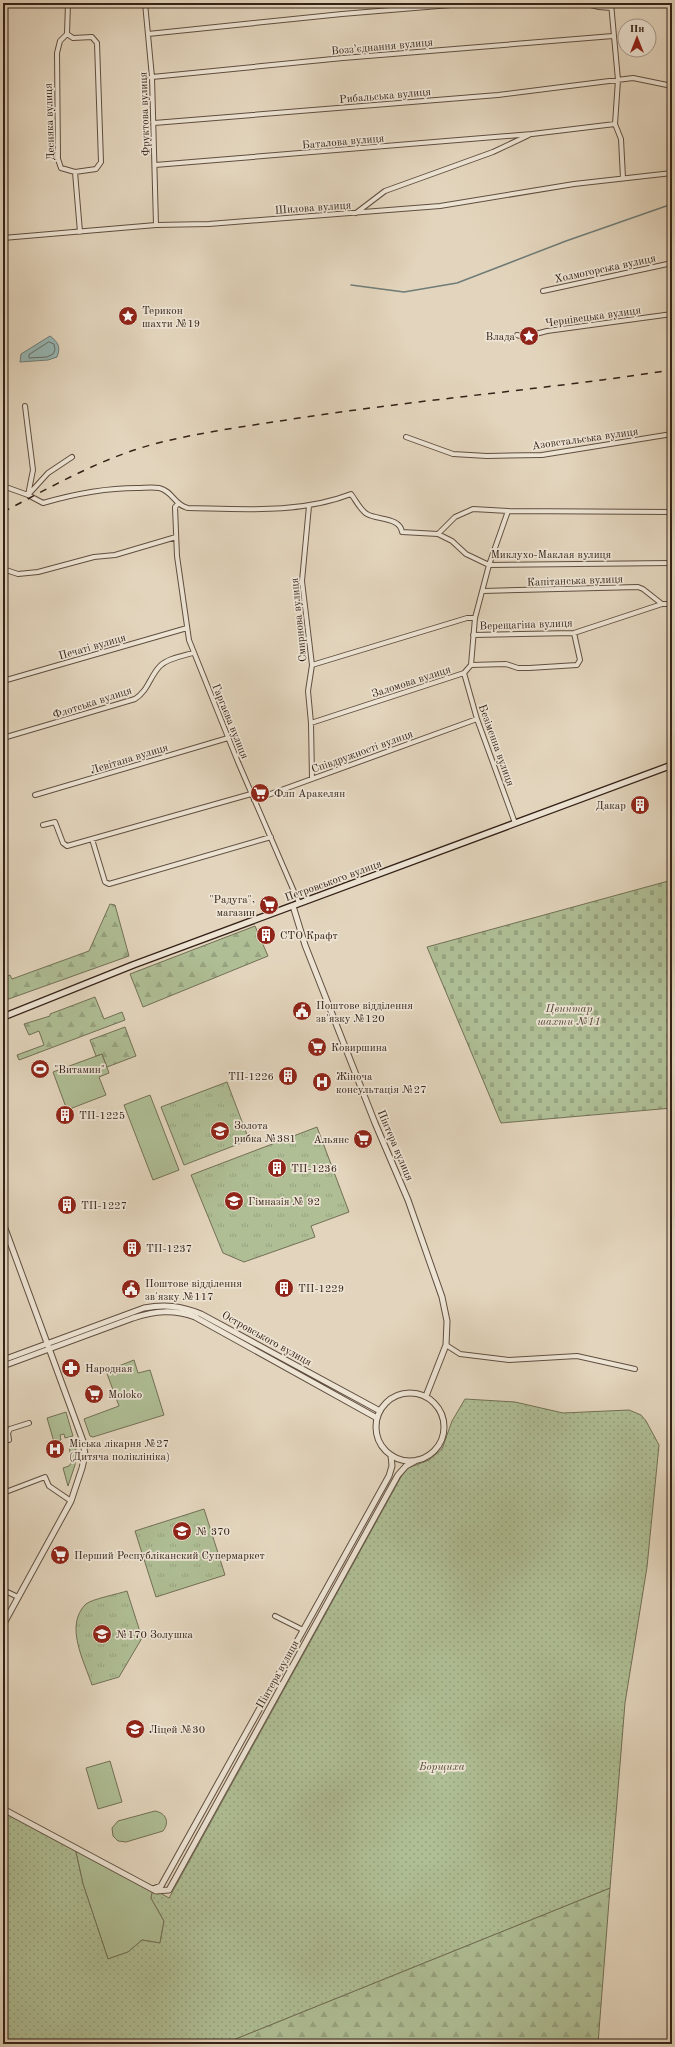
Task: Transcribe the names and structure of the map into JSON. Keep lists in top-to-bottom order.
{
  "streets": {
    "main road": ["Петровського вулиця"],
    "street": [
      "Возз’єднання вулиця",
      "Рибальська вулиця",
      "Фруктова вулиця",
      "Десняка вулиця",
      "Баталова вулиця",
      "Шилова вулиця",
      "Холмогорська вулиця",
      "Чернівецька вулиця",
      "Азовстальська вулиця",
      "Миклухо-Маклая вулиця",
      "Капітанська вулиця",
      "Смирнова вулиця",
      "Верещагіна вулиця",
      "Печаті вулиця",
      "Заломова вулиця",
      "Флотська вулиця",
      "Гаргаєва вулиця",
      "Безіменна вулиця",
      "Співдружності вулиця",
      "Левітана вулиця",
      "Пінтера вулиця",
      "Островського вулиця"
    ]
  },
  "crossings": [
    ["Возз’єднання вулиця", "Фруктова вулиця"],
    ["Рибальська вулиця", "Фруктова вулиця"],
    ["Фруктова вулиця", "Баталова вулиця"],
    ["Фруктова вулиця", "Шилова вулиця"],
    ["Баталова вулиця", "Шилова вулиця"],
    ["Капітанська вулиця", "Верещагіна вулиця"],
    ["Смирнова вулиця", "Верещагіна вулиця"],
    ["Смирнова вулиця", "Заломова вулиця"],
    ["Смирнова вулиця", "Співдружності вулиця"],
    ["Печаті вулиця", "Гаргаєва вулиця"],
    ["Заломова вулиця", "Безіменна вулиця"],
    ["Флотська вулиця", "Гаргаєва вулиця"],
    ["Гаргаєва вулиця", "Співдружності вулиця"],
    ["Гаргаєва вулиця", "Левітана вулиця"],
    ["Гаргаєва вулиця", "Петровського вулиця"],
    ["Безіменна вулиця", "Співдружності вулиця"],
    ["Безіменна вулиця", "Петровського вулиця"],
    ["Петровського вулиця", "Пінтера вулиця"],
    ["Пінтера вулиця", "Островського вулиця"]
  ],
  "parks": ["Цвинтар шахти №11", "Борщиха"],
  "places": {
    "place": ["Терикон шахти №19", "Влада"],
    "supermarket": [
      "Флп Аракелян",
      "\"Радуга\", магазин",
      "Ковиршина",
      "Альянс",
      "Moloko",
      "Перший Республiканский Супермаркет"
    ],
    "building": [
      "Дакар",
      "СТО Крафт",
      "ТП-1226",
      "ТП-1225",
      "ТП-1236",
      "ТП-1227",
      "ТП-1237",
      "ТП-1229"
    ],
    "public building": ["Поштове відділення зв'язку №120", "Поштове відділення зв'язку №117"],
    "sports": ["\"Витамин\""],
    "hospital": ["Жіноча консультація №27", "Міська лікарня №27 (Дитяча поліклініка)"],
    "school or university": [
      "Золота рибка №381",
      "Гімназія № 92",
      "№ 370",
      "№170 Золушка",
      "Ліцей №30"
    ],
    "pharmacy": ["Народная"]
  },
  "north": "top"
}
